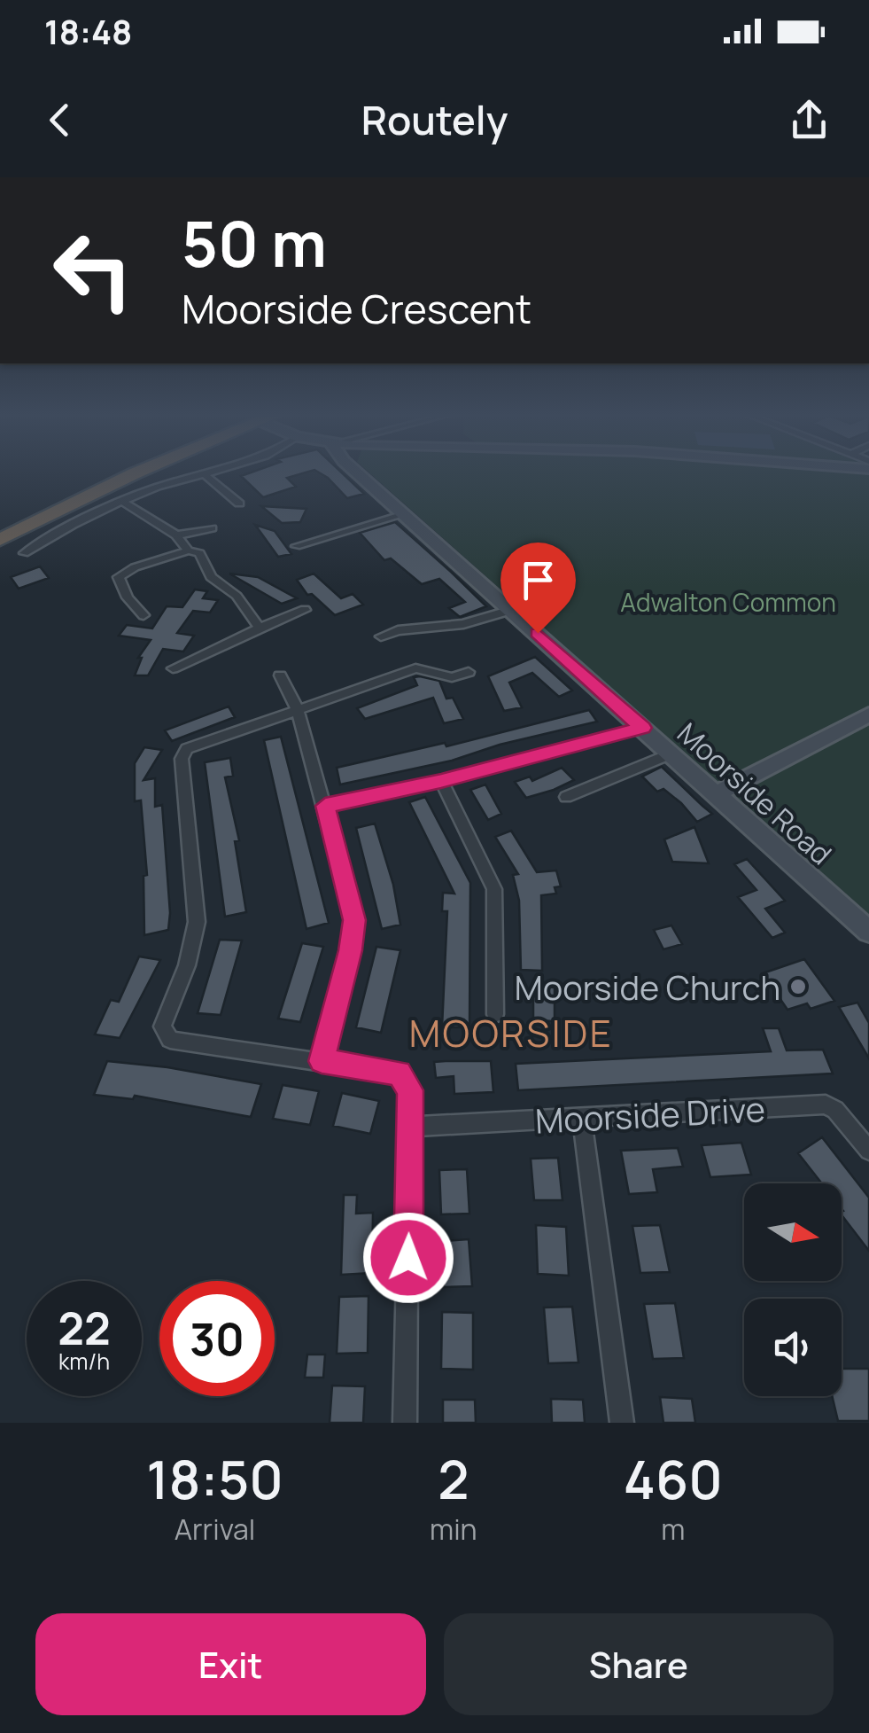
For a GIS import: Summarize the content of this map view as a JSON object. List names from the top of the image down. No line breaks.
{"streets":{"street":["Moorside Road","Moorside Drive"]},"districts":["MOORSIDE"],"parks":["Adwalton Common"],"places":["Moorside Church"],"north":"right","page":{"status":"18:48","header":"Routely","turn":["50 m","Moorside Crescent"],"speed":"22 km/h","limit":"30","eta":["18:50","Arrival","2","min","460","m"],"buttons":["Exit","Share"]}}
